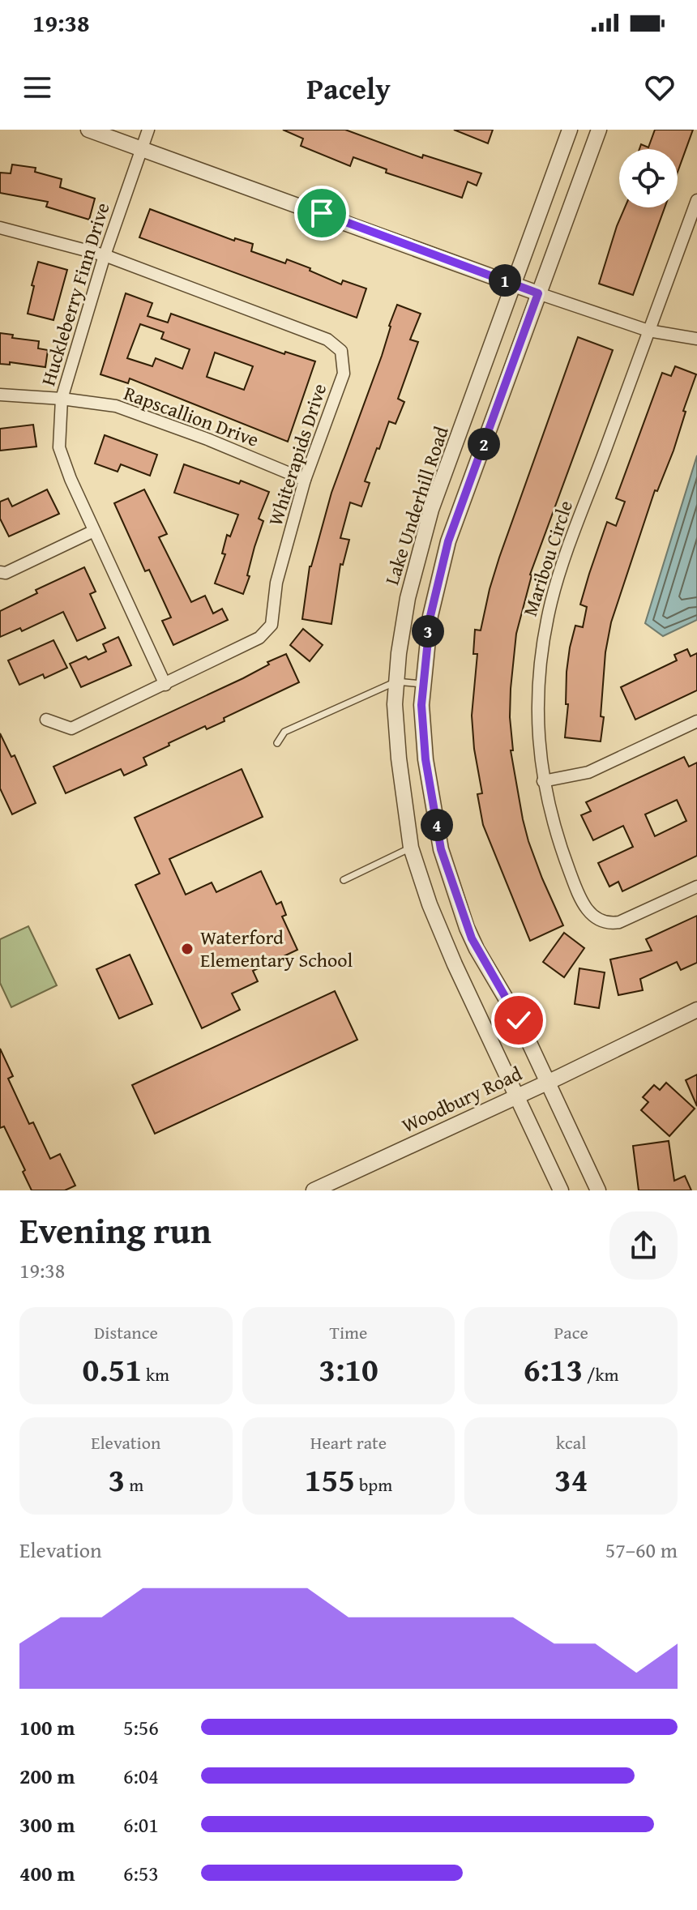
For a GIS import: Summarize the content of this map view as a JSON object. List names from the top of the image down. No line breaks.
{"streets":{"street":["Huckleberry Finn Drive","Rapscallion Drive","Whiterapids Drive","Lake Underhill Road","Maribou Circle","Woodbury Road"]},"crossings":[["Huckleberry Finn Drive","Rapscallion Drive"],["Huckleberry Finn Drive","Whiterapids Drive"],["Rapscallion Drive","Whiterapids Drive"],["Lake Underhill Road","Woodbury Road"]],"places":["Waterford Elementary School"],"page":{"status":"19:38","header":"Pacely","pins":["1","2","3","4"],"heading":["Evening run","19:38"],"stats":[["Distance","0.51 km"],["Time","3:10"],["Pace","6:13 /km"],["Elevation","3 m"],["Heart rate","155 bpm"],["kcal","34"]],"chart":["Elevation","57–60 m"],"list":[{"name":"100 m","note":"5:56"},{"name":"200 m","note":"6:04"},{"name":"300 m","note":"6:01"},{"name":"400 m","note":"6:53"}]}}
